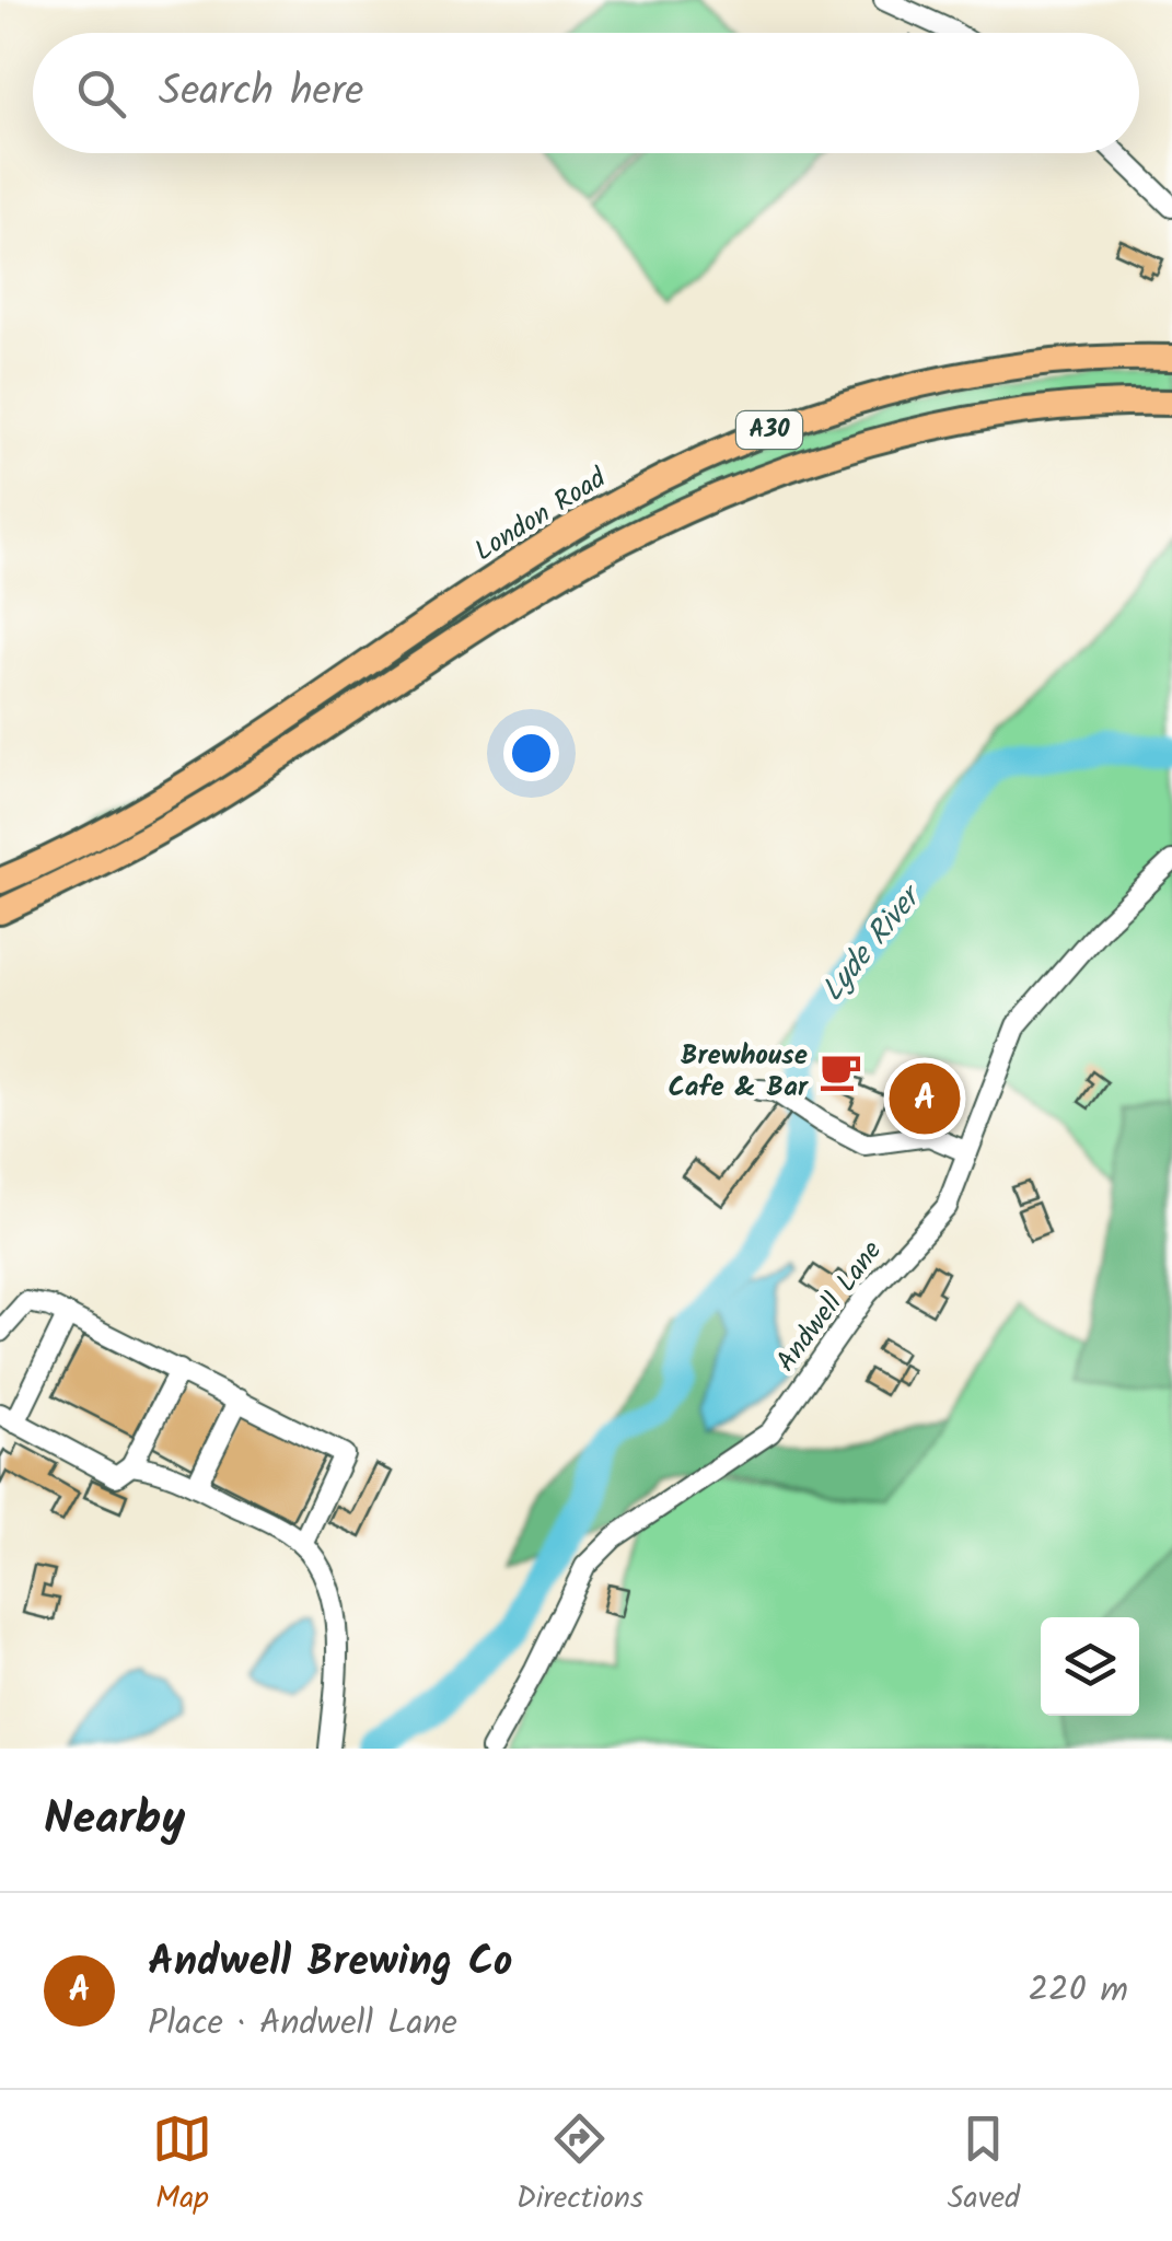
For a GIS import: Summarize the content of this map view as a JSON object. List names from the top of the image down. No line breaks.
{"streets":{"main road":["A30","London Road"],"street":["Andwell Lane"]},"water":["Lyde River"],"places":{"cafe":["Brewhouse Cafe & Bar"]},"page":{"search":"Search here","pins":"A","heading":"Nearby","list":[{"mark":"A","name":"Andwell Brewing Co","note":"Place · Andwell Lane","value":"220 m"}],"nav":["Map","Directions","Saved"]}}
